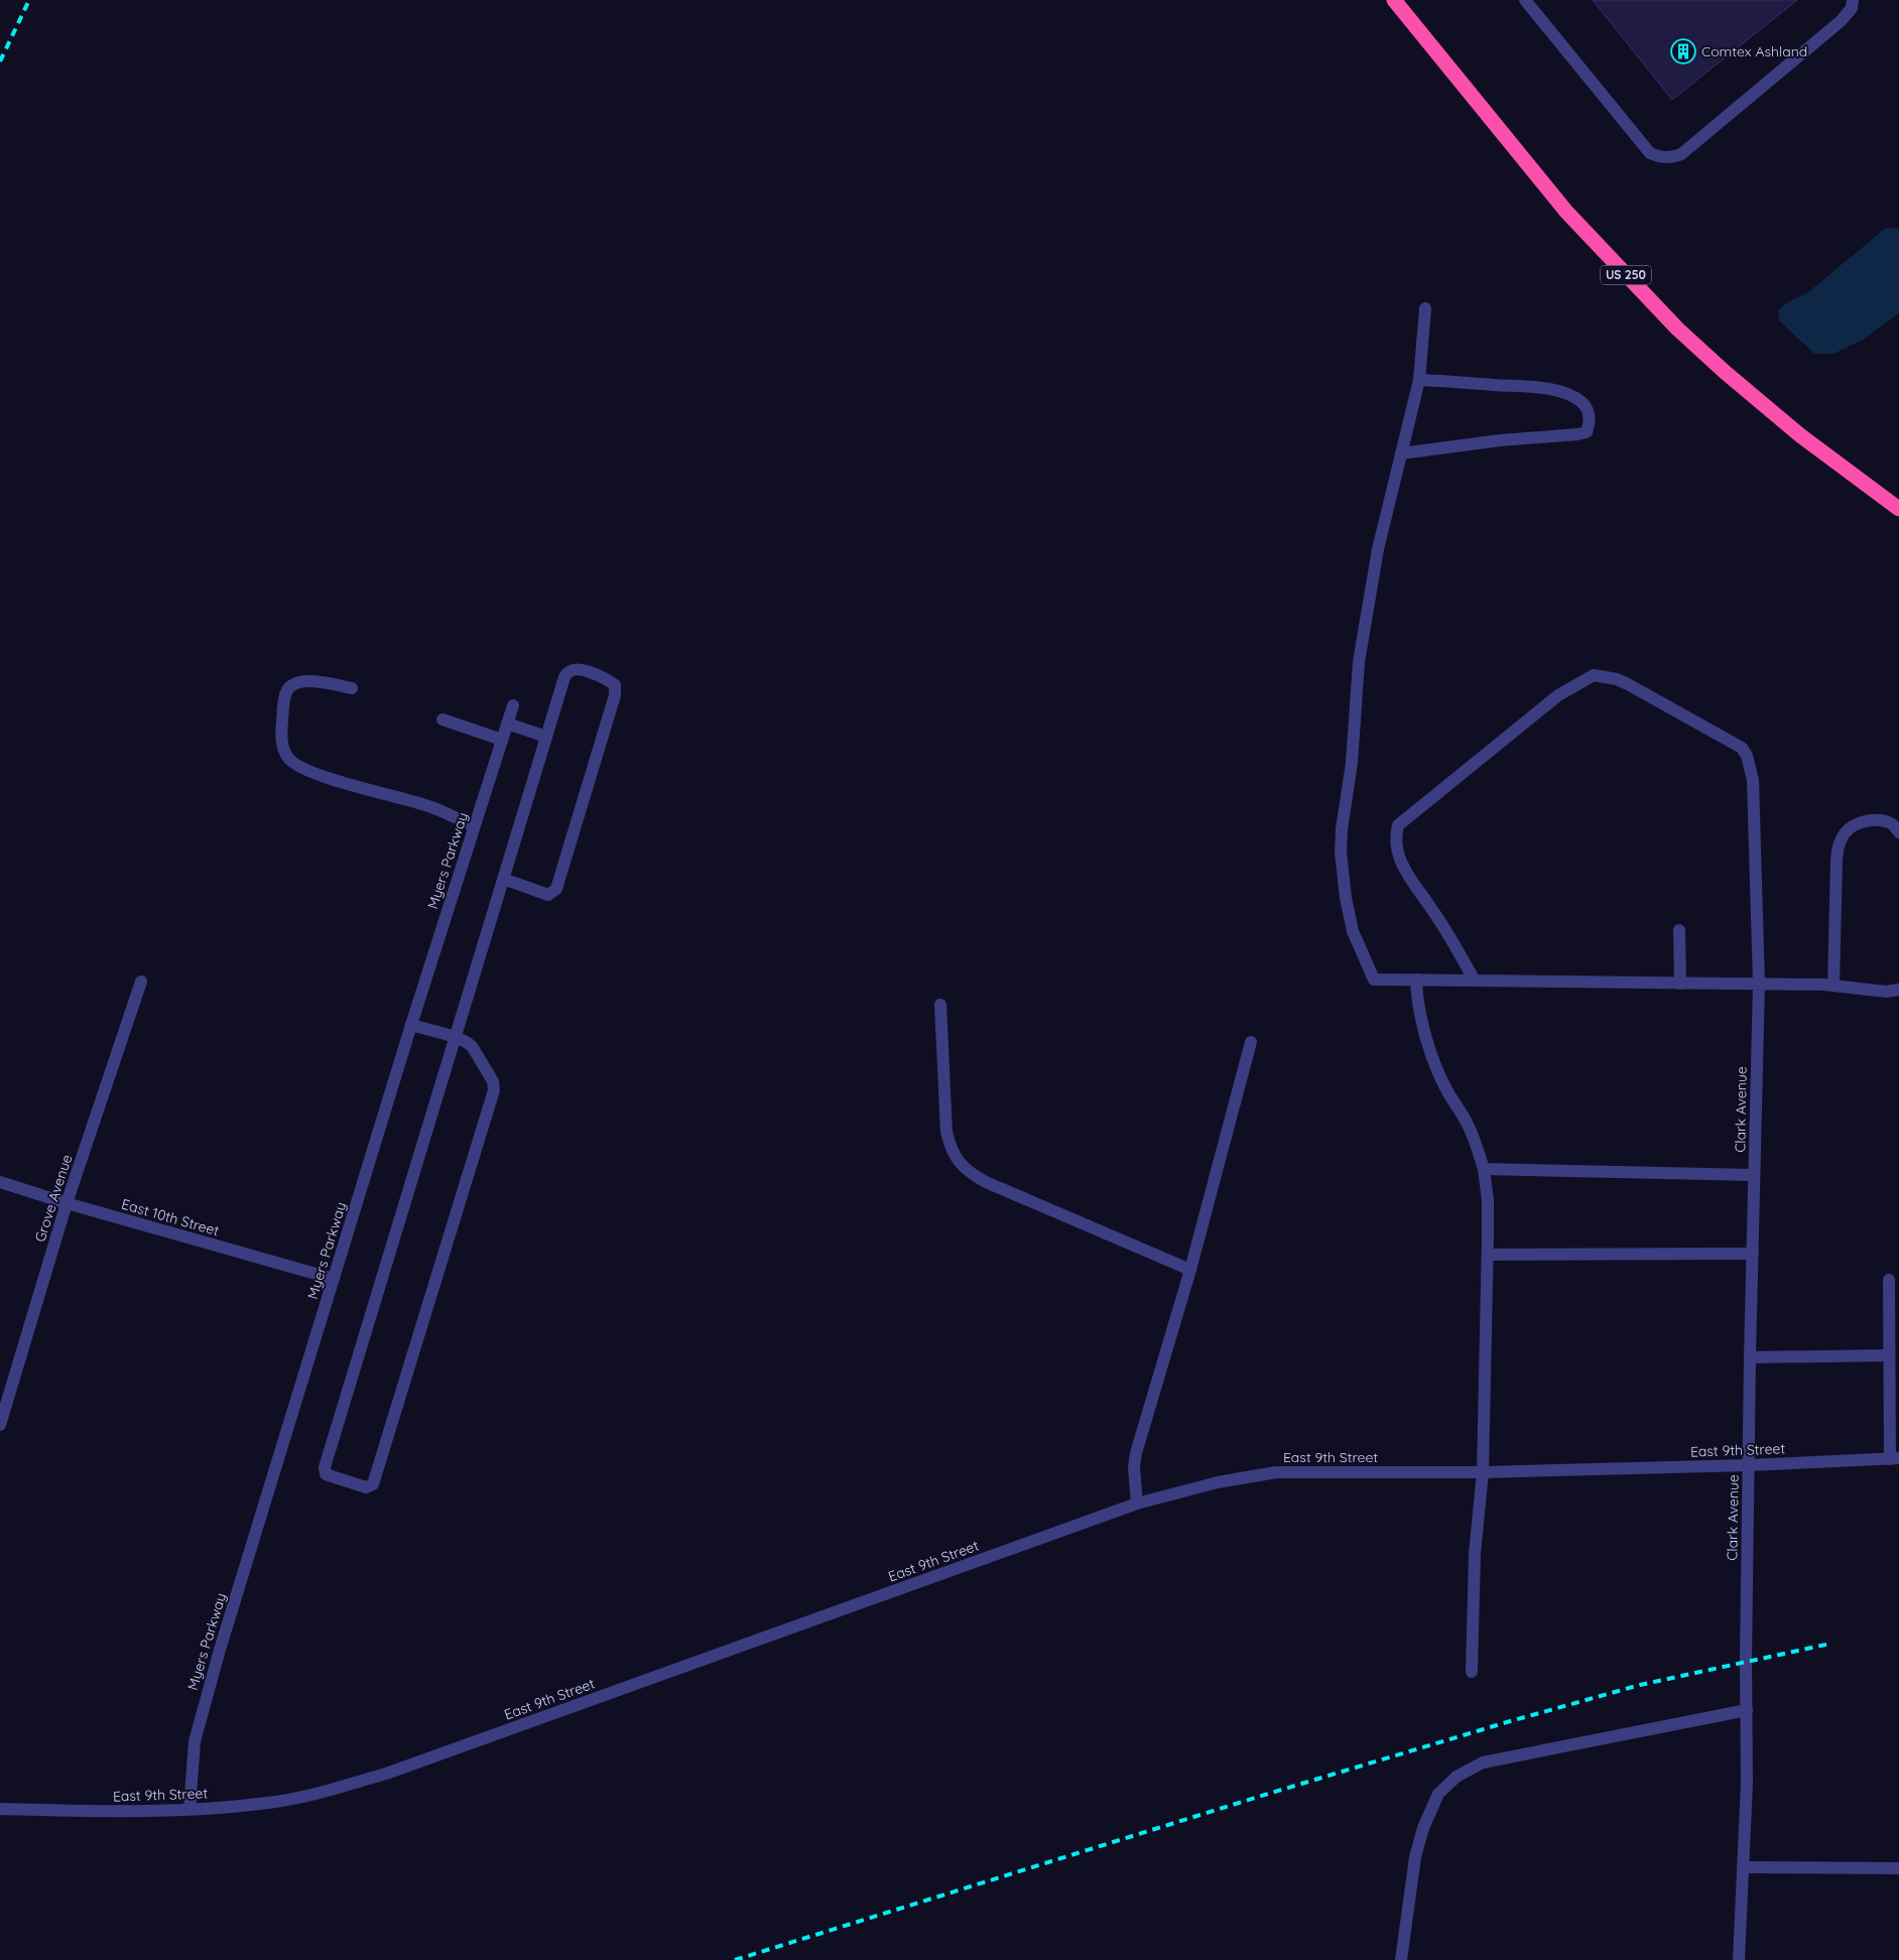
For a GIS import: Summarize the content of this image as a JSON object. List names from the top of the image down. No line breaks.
{"streets":{"highway":["US 250"],"street":["Myers Parkway","Clark Avenue","Grove Avenue","East 10th Street","East 9th Street"]},"crossings":[["Myers Parkway","East 10th Street"],["Myers Parkway","East 9th Street"],["Clark Avenue","East 9th Street"],["Grove Avenue","East 10th Street"]],"places":{"building":["Comtex Ashland"]}}
